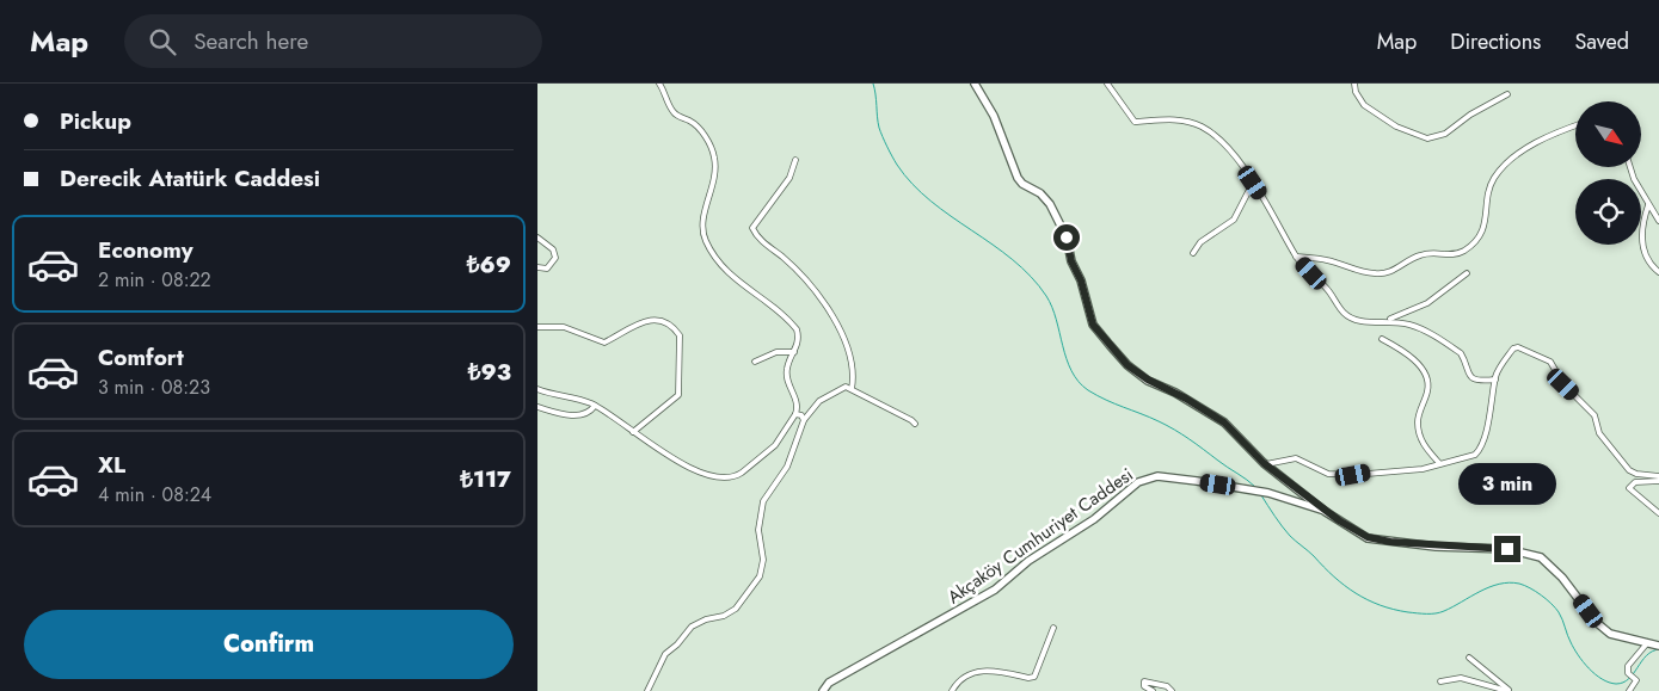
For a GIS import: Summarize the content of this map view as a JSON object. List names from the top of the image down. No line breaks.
{"streets":{"main road":["Akçaköy Cumhuriyet Caddesi"]},"north":"bottom right","page":{"header":"Map","search":"Search here","nav":["Map","Directions","Saved"],"banner":["Pickup","Derecik Atatürk Caddesi"],"list":[{"name":"Economy","note":"2 min · 08:22","value":"₺69"},{"name":"Comfort","note":"3 min · 08:23","value":"₺93"},{"name":"XL","note":"4 min · 08:24","value":"₺117"}],"bubble":"3 min","buttons":"Confirm"}}
